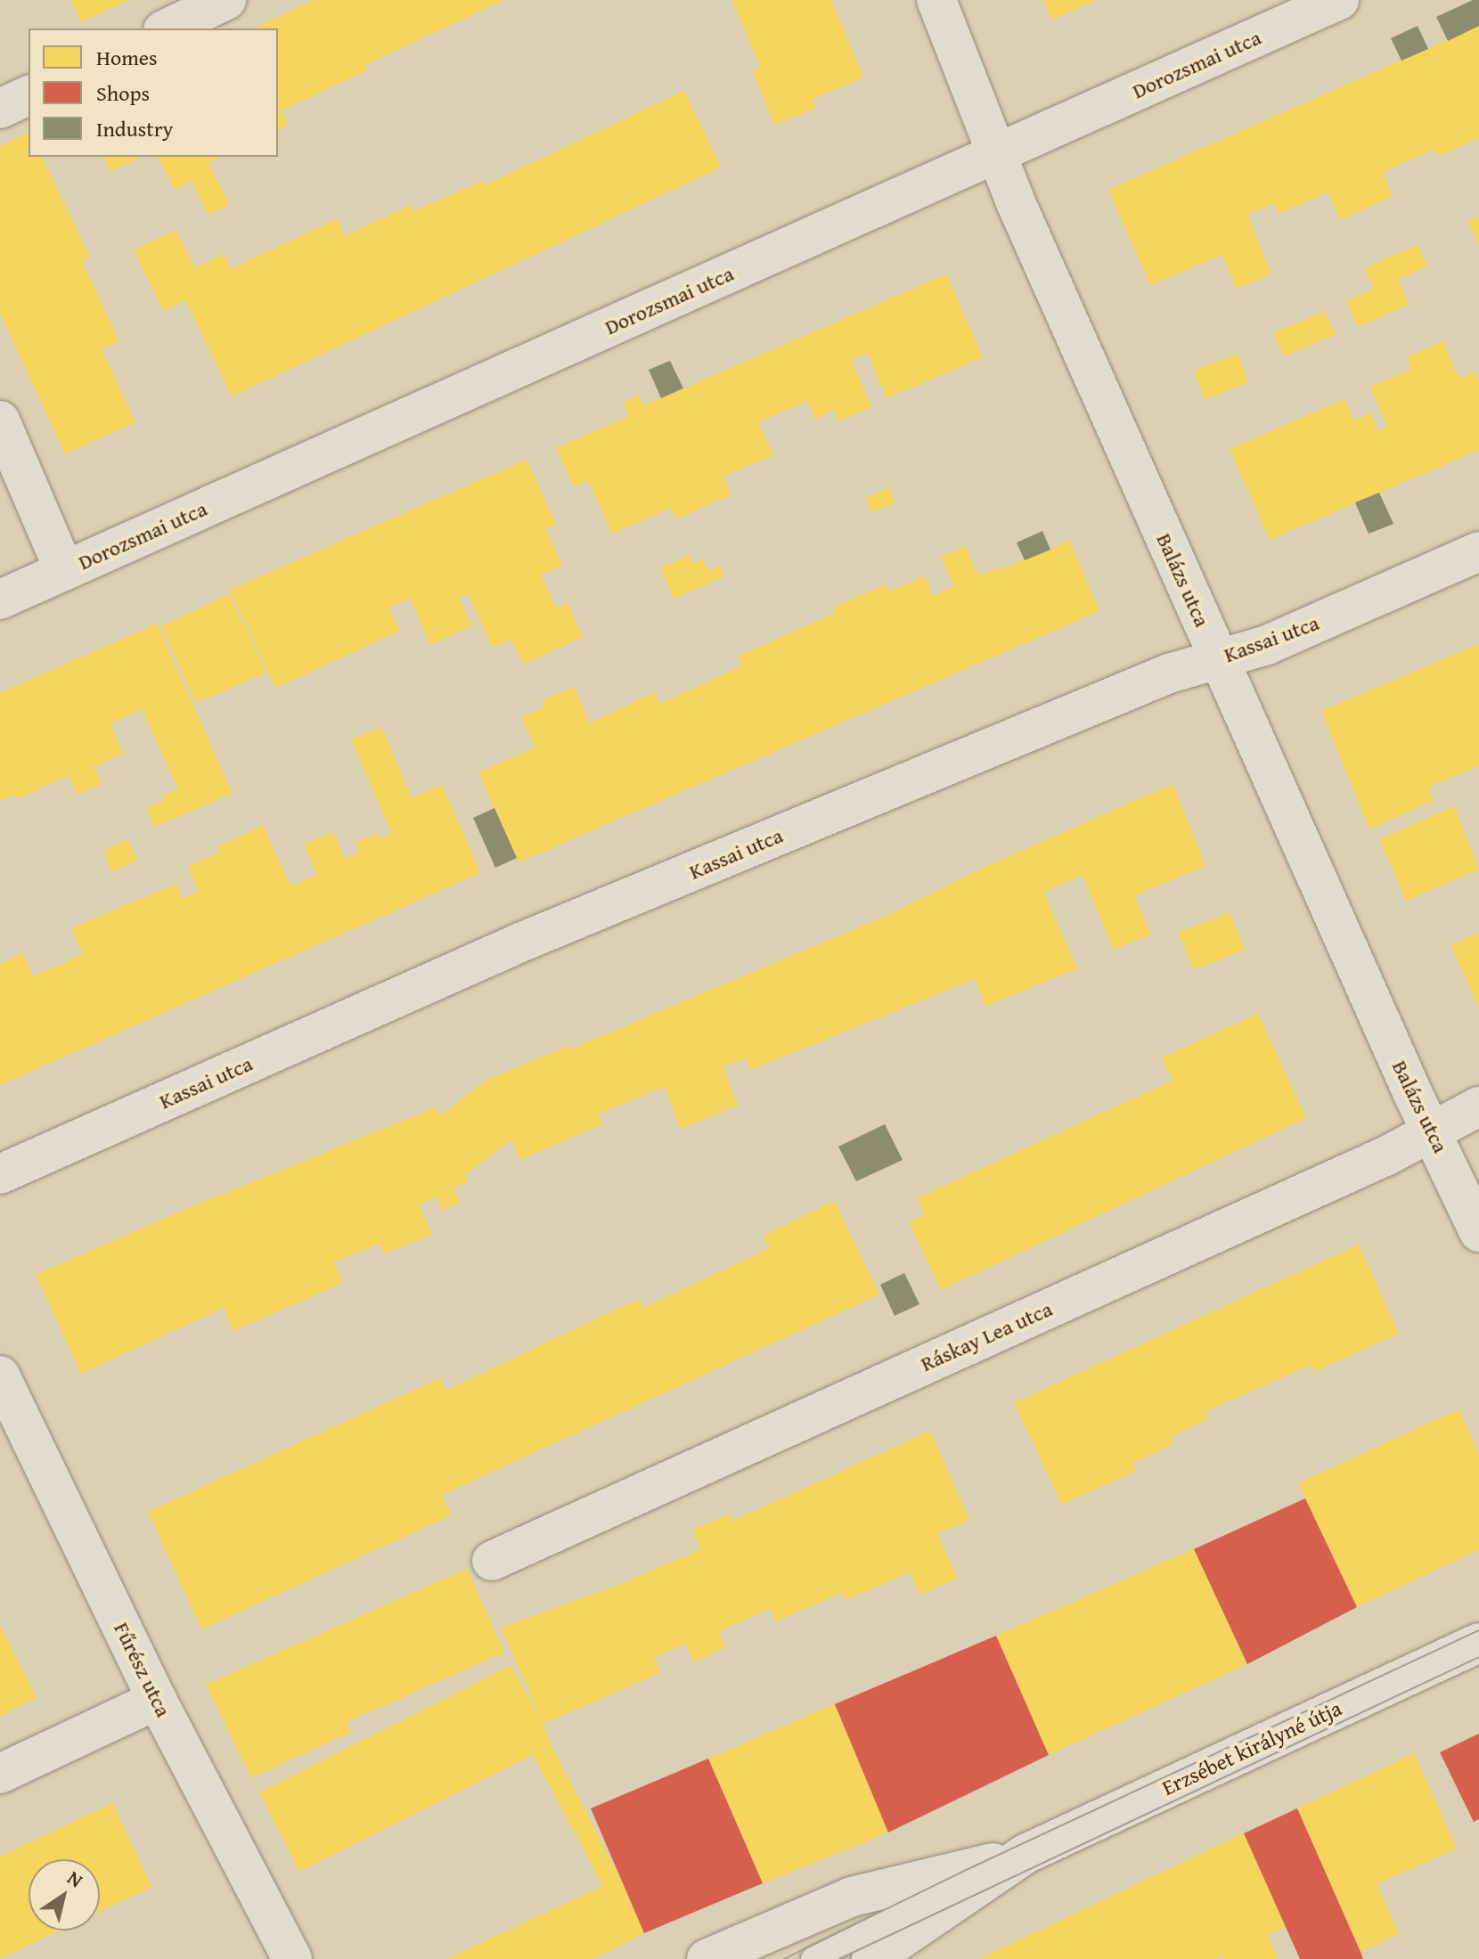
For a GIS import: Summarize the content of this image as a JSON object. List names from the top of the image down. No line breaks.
{"streets":{"street":["Dorozsmai utca","Balázs utca","Kassai utca","Ráskay Lea utca","Fűrész utca","Erzsébet királyné útja"]},"crossings":[["Dorozsmai utca","Balázs utca"],["Balázs utca","Kassai utca"],["Balázs utca","Ráskay Lea utca"]],"legend":["Homes","Shops","Industry"],"north":"top right"}
